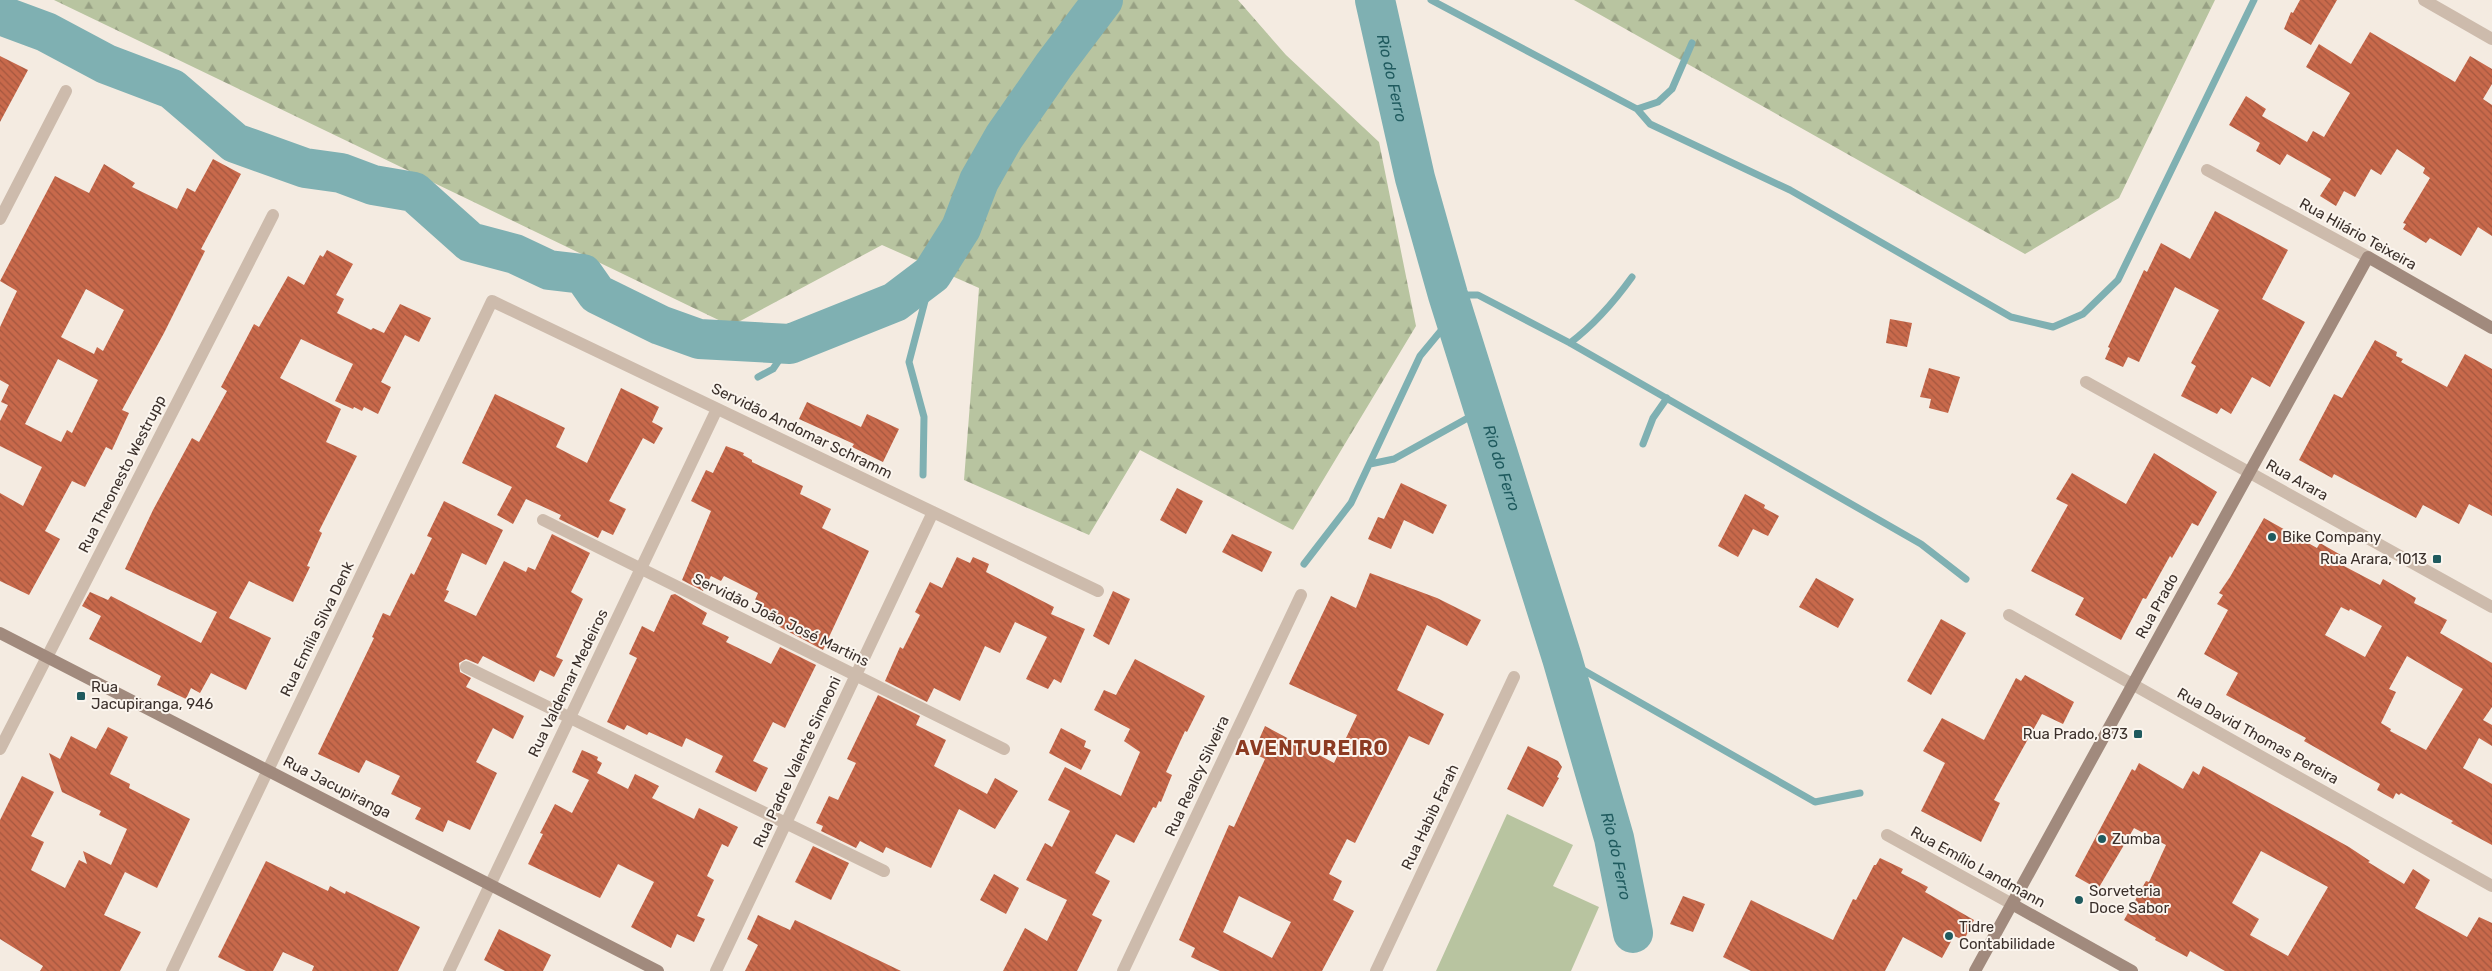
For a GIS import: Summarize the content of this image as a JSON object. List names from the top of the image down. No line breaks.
{"streets":{"street":["Rua Hilário Teixeira","Servidão Andomar Schramm","Rua Theonesto Westrupp","Rua Arara","Rua Prado","Servidão João José Martins","Rua Emília Silva Denk","Rua Valdemar Medeiros","Rua David Thomas Pereira","Rua Padre Valente Simeoni","Rua Realcy Silveira","Rua Jacupiranga","Rua Habib Farah","Rua Emílio Landmann"]},"crossings":[["Rua Hilário Teixeira","Rua Prado"],["Servidão Andomar Schramm","Rua Emília Silva Denk"],["Servidão Andomar Schramm","Rua Valdemar Medeiros"],["Servidão Andomar Schramm","Rua Padre Valente Simeoni"],["Rua Theonesto Westrupp","Rua Jacupiranga"],["Rua Arara","Rua Prado"],["Rua Prado","Rua David Thomas Pereira"],["Rua Prado","Rua Emílio Landmann"],["Servidão João José Martins","Rua Valdemar Medeiros"],["Servidão João José Martins","Rua Padre Valente Simeoni"],["Rua Emília Silva Denk","Rua Jacupiranga"],["Rua Valdemar Medeiros","Rua Jacupiranga"]],"districts":["AVENTUREIRO"],"water":["Rio do Ferro"],"places":{"other":["Bike Company","Zumba","Sorveteria Doce Sabor","Tidre Contabilidade"],"transit":["Rua Arara, 1013","Rua Jacupiranga, 946","Rua Prado, 873"]}}
